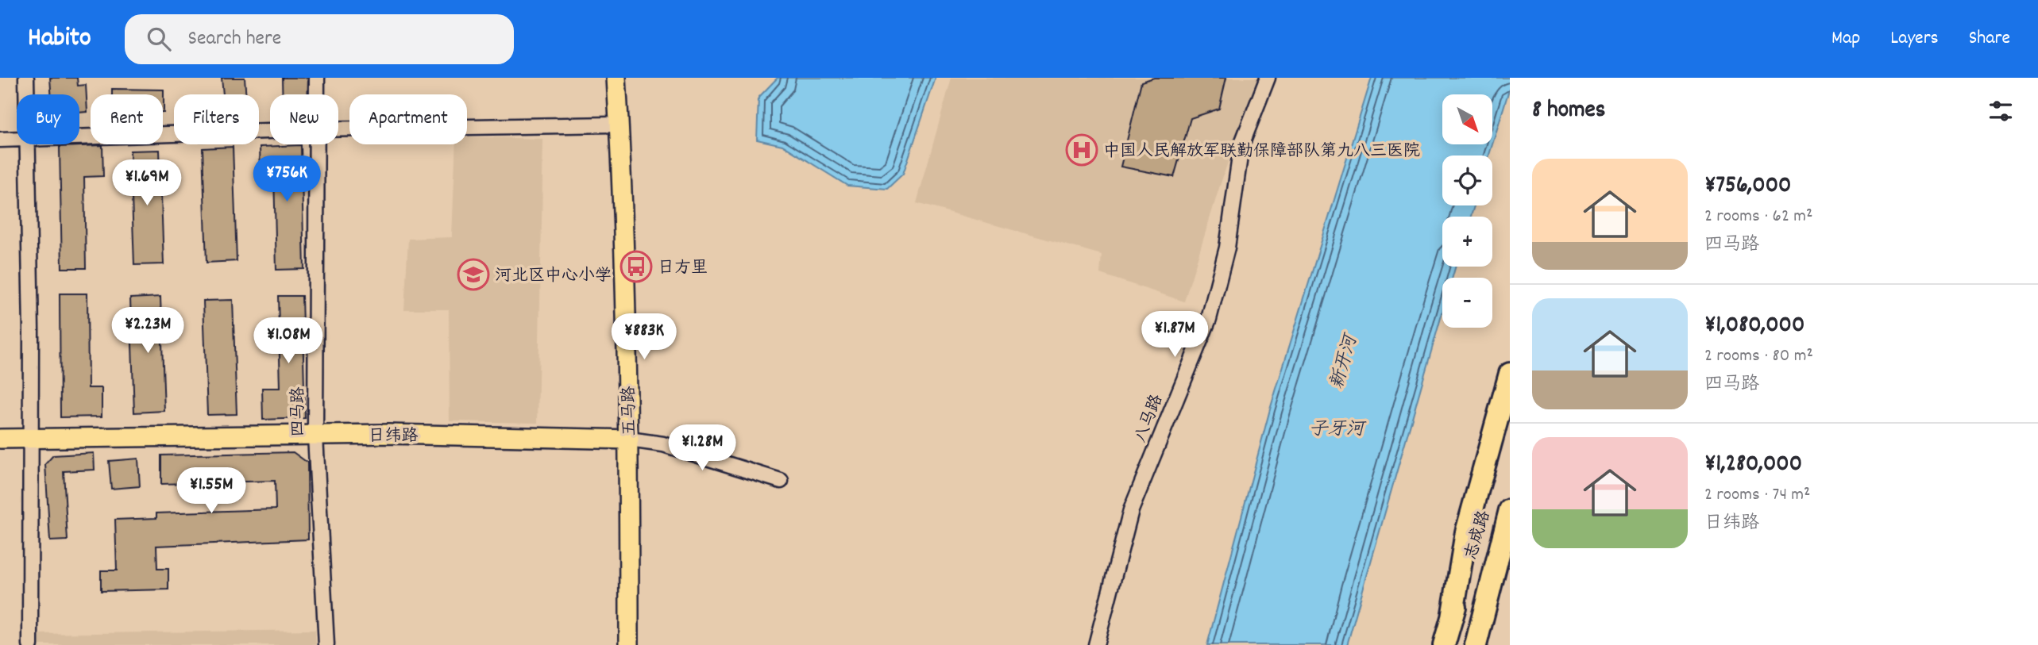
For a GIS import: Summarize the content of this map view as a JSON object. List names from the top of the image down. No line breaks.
{"streets":{"highway":["志成路"],"main road":["五马路","日纬路"],"street":["四马路","八马路"]},"crossings":[["五马路","日纬路"],["四马路","日纬路"]],"water":["新开河","子牙河"],"places":{"hospital":["中国人民解放军联勤保障部队第九八三医院"],"bus stop":["日方里"],"school or university":["河北区中心小学"]},"north":"bottom right","page":{"header":"Habito","search":"Search here","nav":["Map","Layers","Share"],"heading":"8 homes","map_buttons":["+","−"],"chip":["Buy","Rent","Filters","New","Apartment"],"list":[{"name":"¥756,000","note":"2 rooms · 62 m² · 四马路"},{"name":"¥1,080,000","note":"2 rooms · 80 m² · 四马路"},{"name":"¥1,280,000","note":"2 rooms · 74 m² · 日纬路"}],"price":["¥756K","¥1.69M","¥2.23M","¥1.87M","¥883K","¥1.08M","¥1.28M","¥1.55M"]}}
